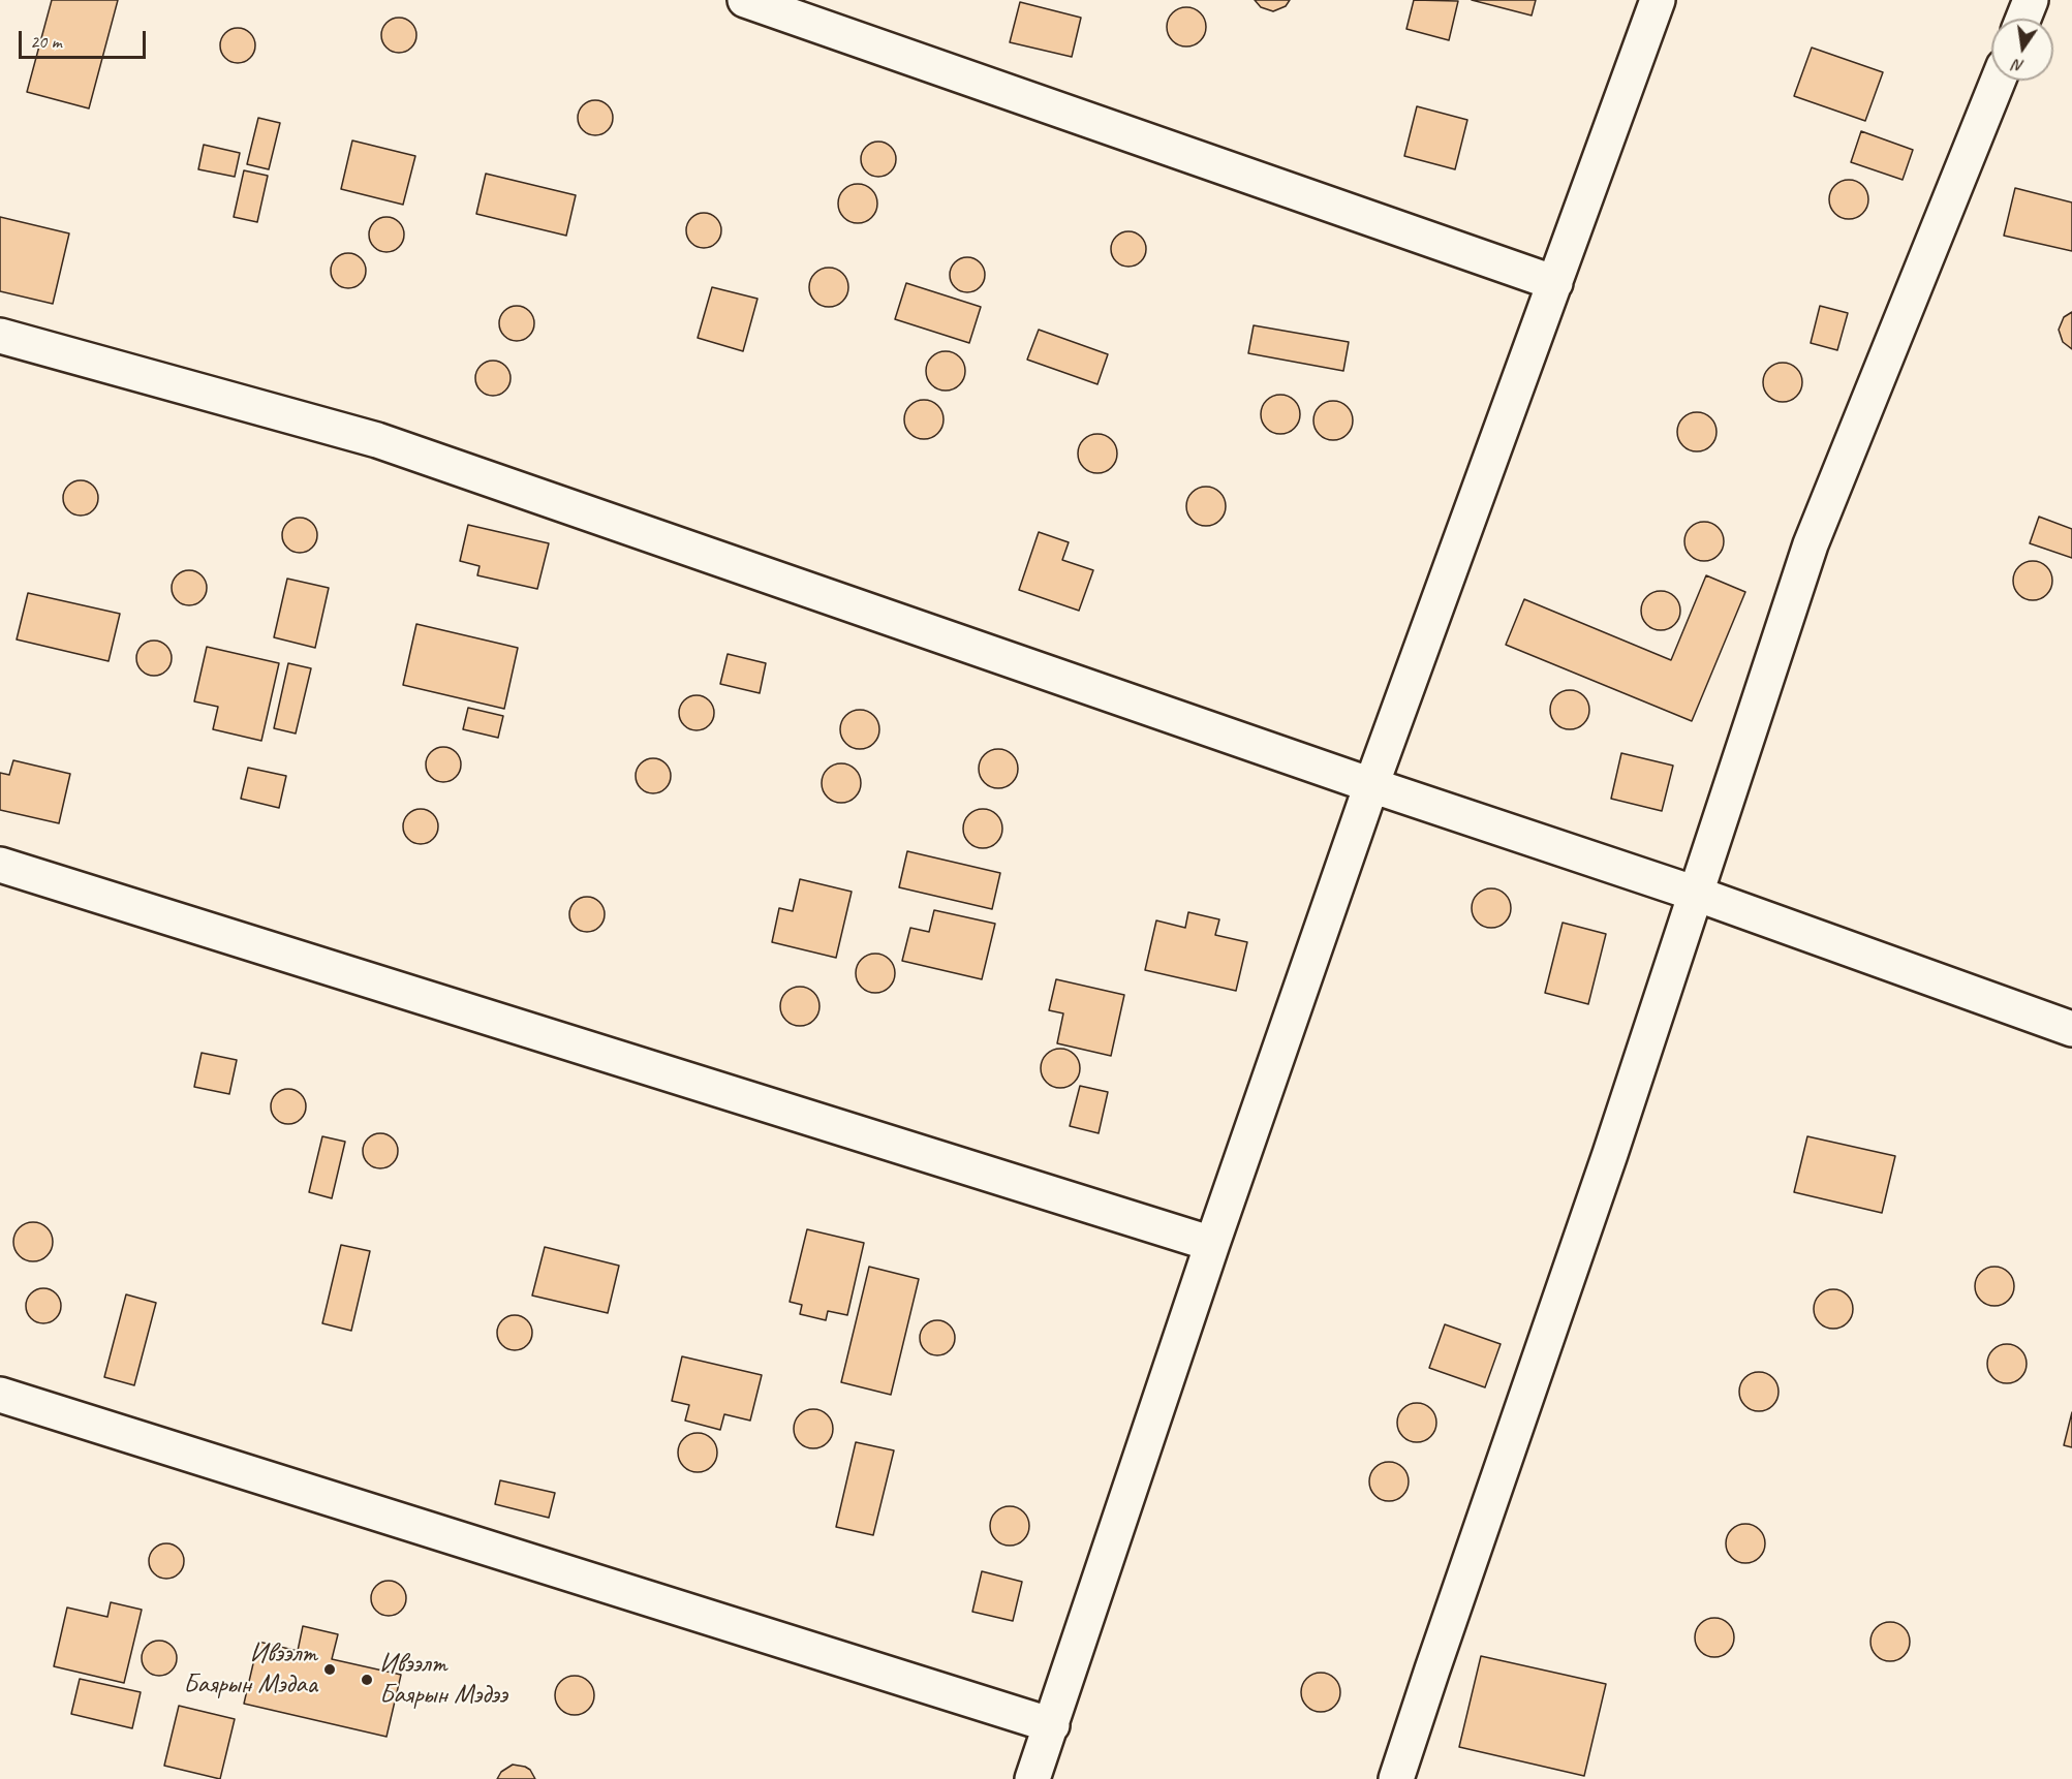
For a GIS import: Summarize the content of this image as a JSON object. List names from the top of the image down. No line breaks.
{"places":["Ивээлт Баярын Мэдаа","Ивээлт Баярын Мэдээ"],"scale_bar":"20 m","north":"bottom"}
